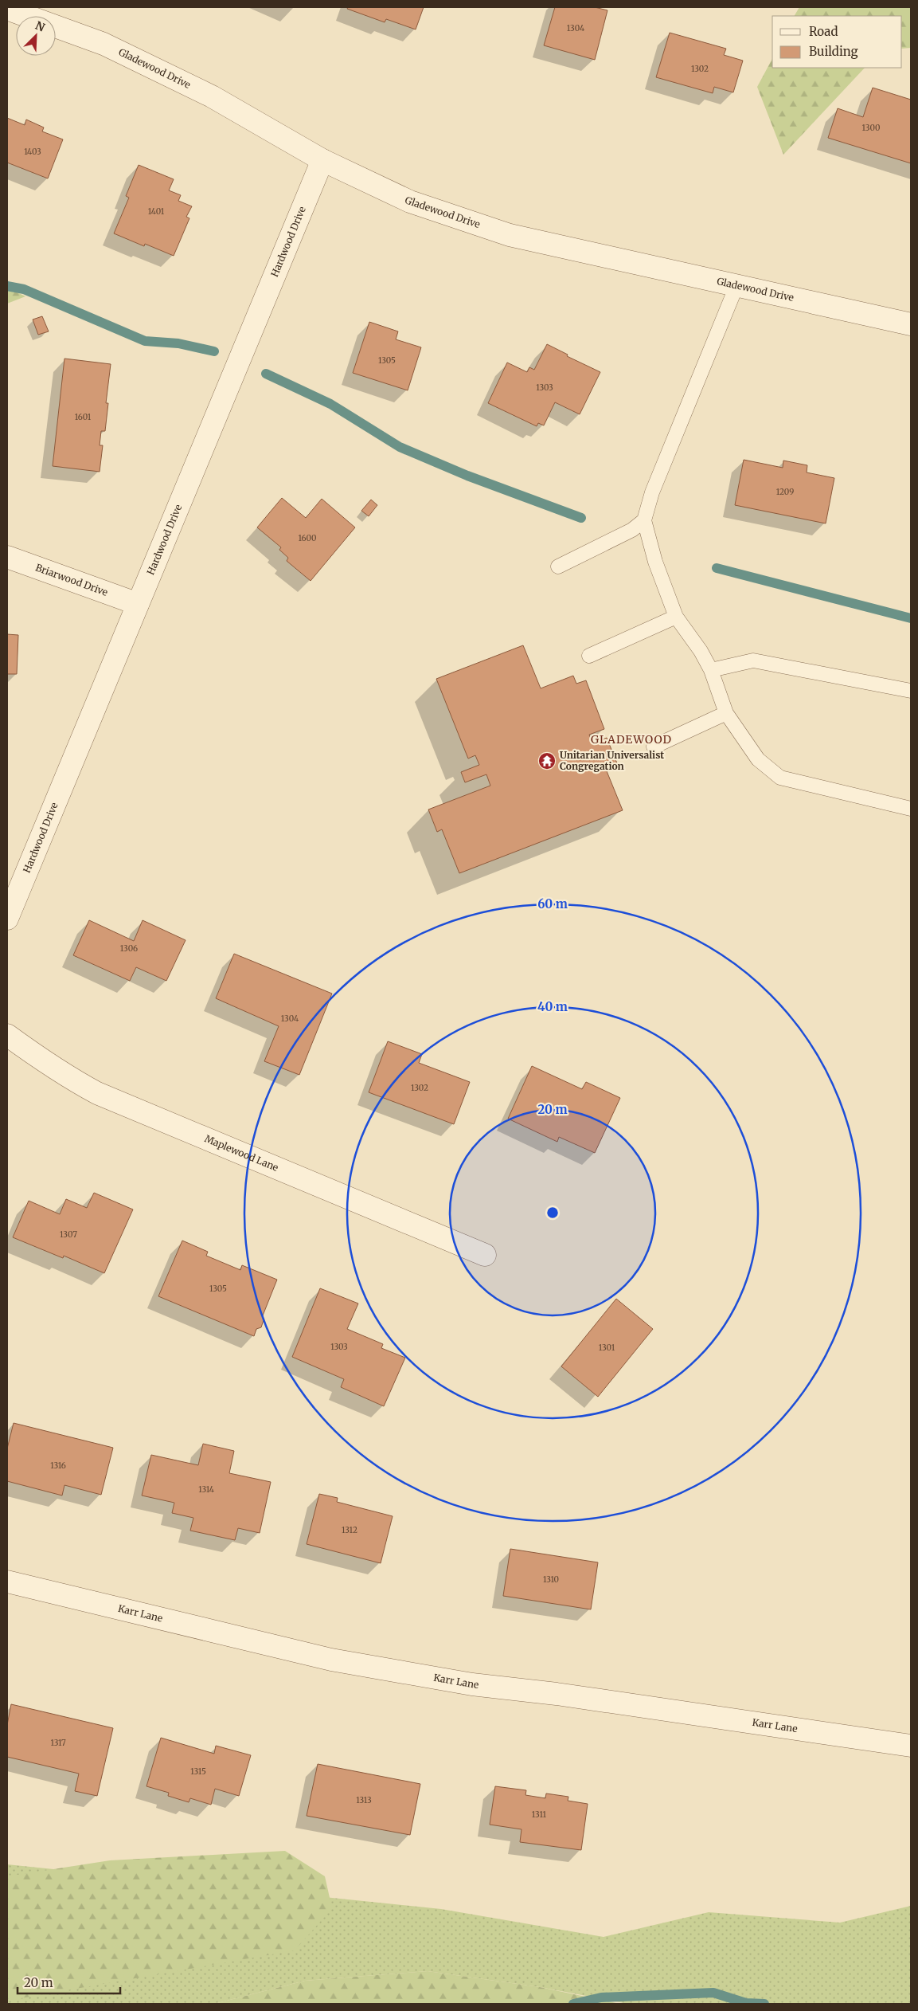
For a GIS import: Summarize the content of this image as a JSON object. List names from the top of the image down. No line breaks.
{"streets":{"street":["Gladewood Drive","Hardwood Drive","Briarwood Drive","Maplewood Lane","Karr Lane"]},"crossings":[["Gladewood Drive","Hardwood Drive"],["Hardwood Drive","Briarwood Drive"]],"districts":["GLADEWOOD"],"places":{"temple":["Unitarian Universalist Congregation"]},"house_numbers":["1304","1302","1300","1403","1401","1305","1303","1601","1209","1600","1306","1304","1302","1307","1305","1303","1301","1316","1314","1312","1310","1317","1315","1313","1311"],"legend":["Road","Building"],"scale_bar":"20 m","north":"top right","rings":["60 m","40 m","20 m"]}
